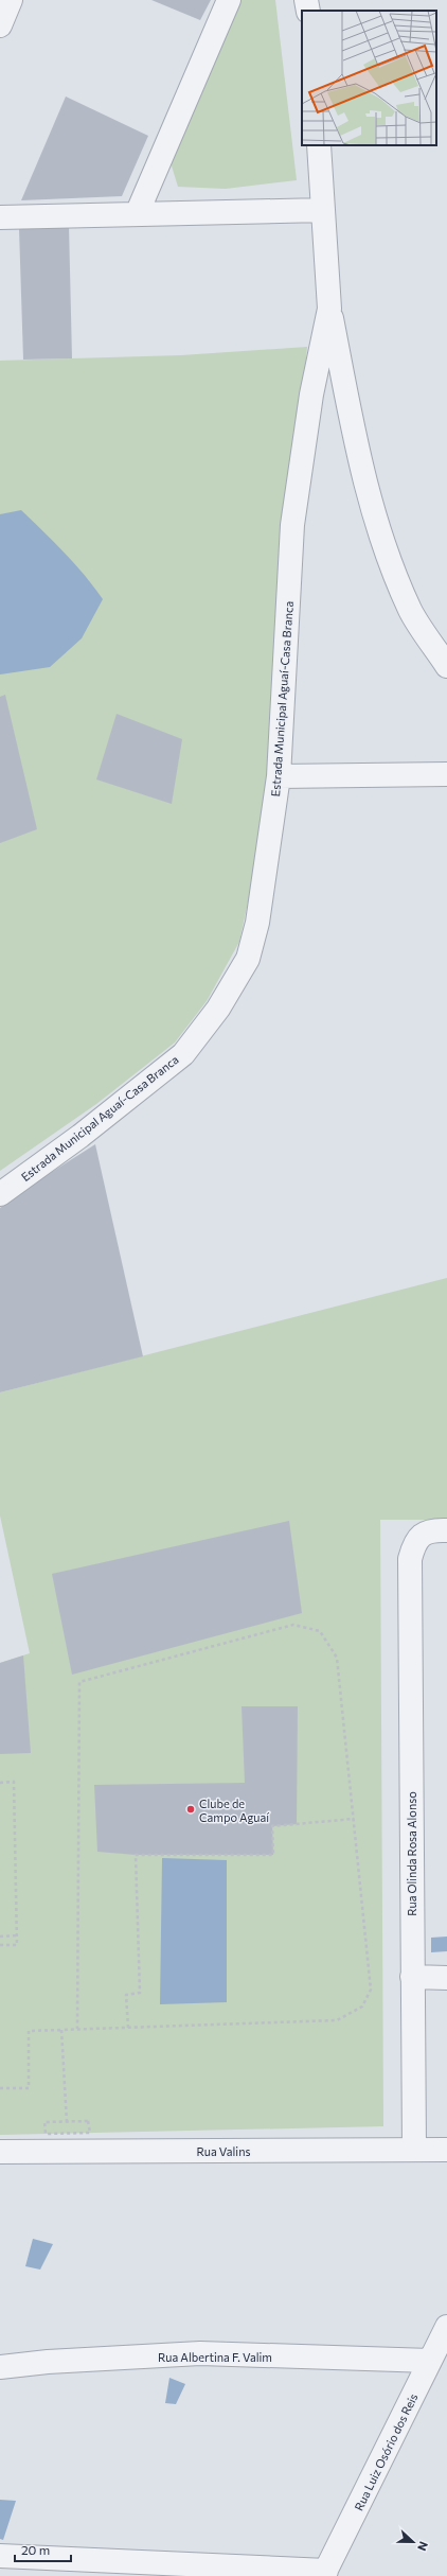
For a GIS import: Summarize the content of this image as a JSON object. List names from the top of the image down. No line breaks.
{"streets":{"street":["Estrada Municipal Aguaí-Casa Branca","Rua Olinda Rosa Alonso","Rua Valins","Rua Albertina F. Valim","Rua Luiz Osório dos Reis"]},"crossings":[["Rua Olinda Rosa Alonso","Rua Valins"],["Rua Albertina F. Valim","Rua Luiz Osório dos Reis"]],"places":["Clube de Campo Aguaí"],"scale_bar":"20 m","north":"right"}
